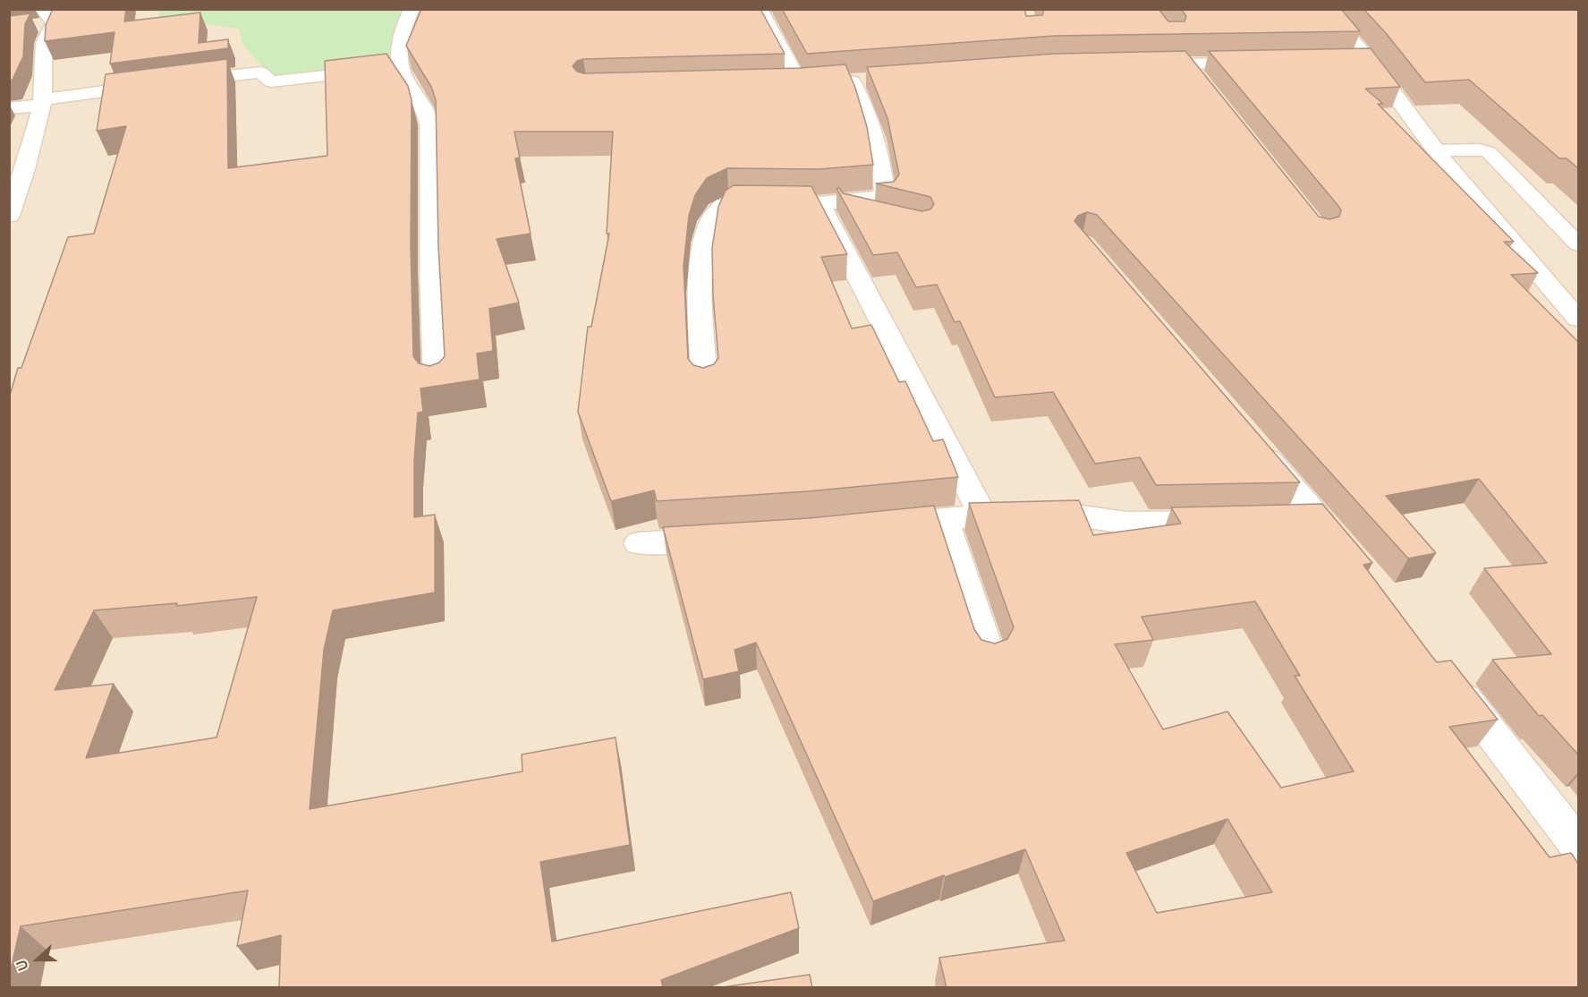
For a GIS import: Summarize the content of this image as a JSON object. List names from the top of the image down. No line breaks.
{"north":"left"}
